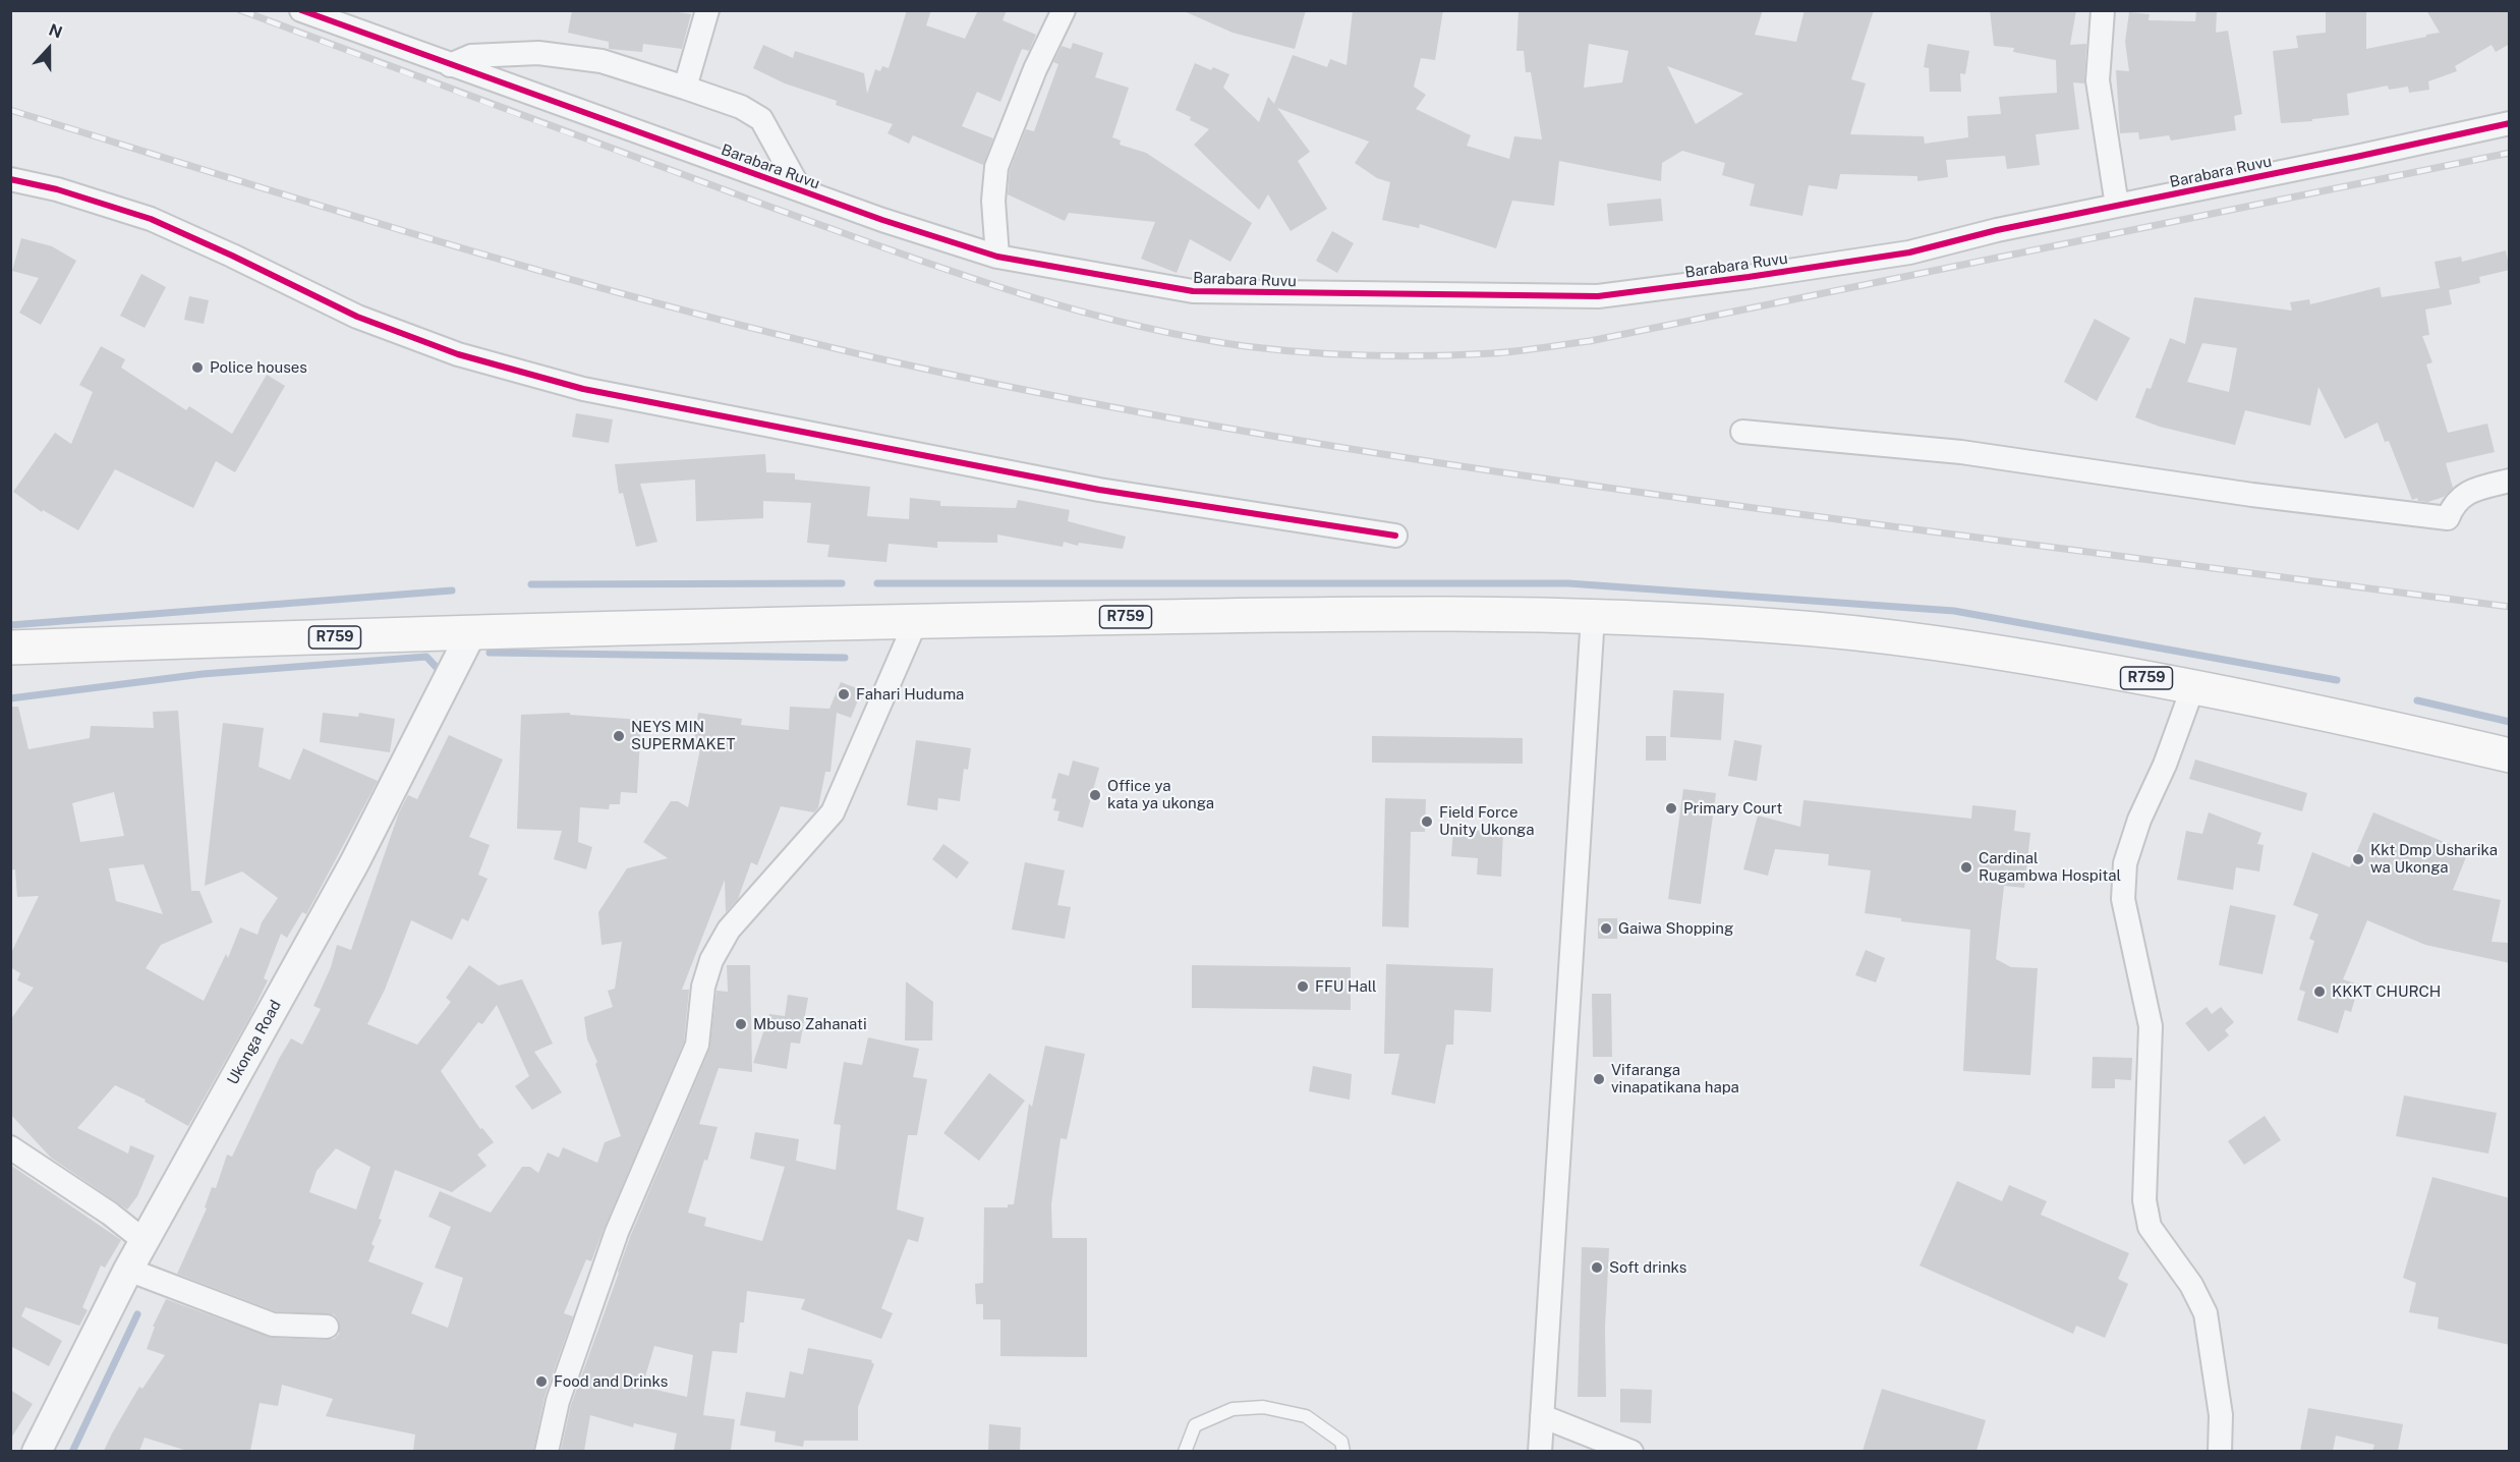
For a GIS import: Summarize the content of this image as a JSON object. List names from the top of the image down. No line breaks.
{"streets":{"main road":["R759"],"street":["Barabara Ruvu","Ukonga Road"]},"crossings":[["R759","Ukonga Road"]],"places":["Police houses","Fahari Huduma","NEYS MIN SUPERMAKET","Office ya kata ya ukonga","Primary Court","Field Force Unity Ukonga","Kkt Dmp Usharika wa Ukonga","Cardinal Rugambwa Hospital","Gaiwa Shopping","FFU Hall","KKKT CHURCH","Mbuso Zahanati","Vifaranga vinapatikana hapa","Soft drinks","Food and Drinks"],"north":"top"}
